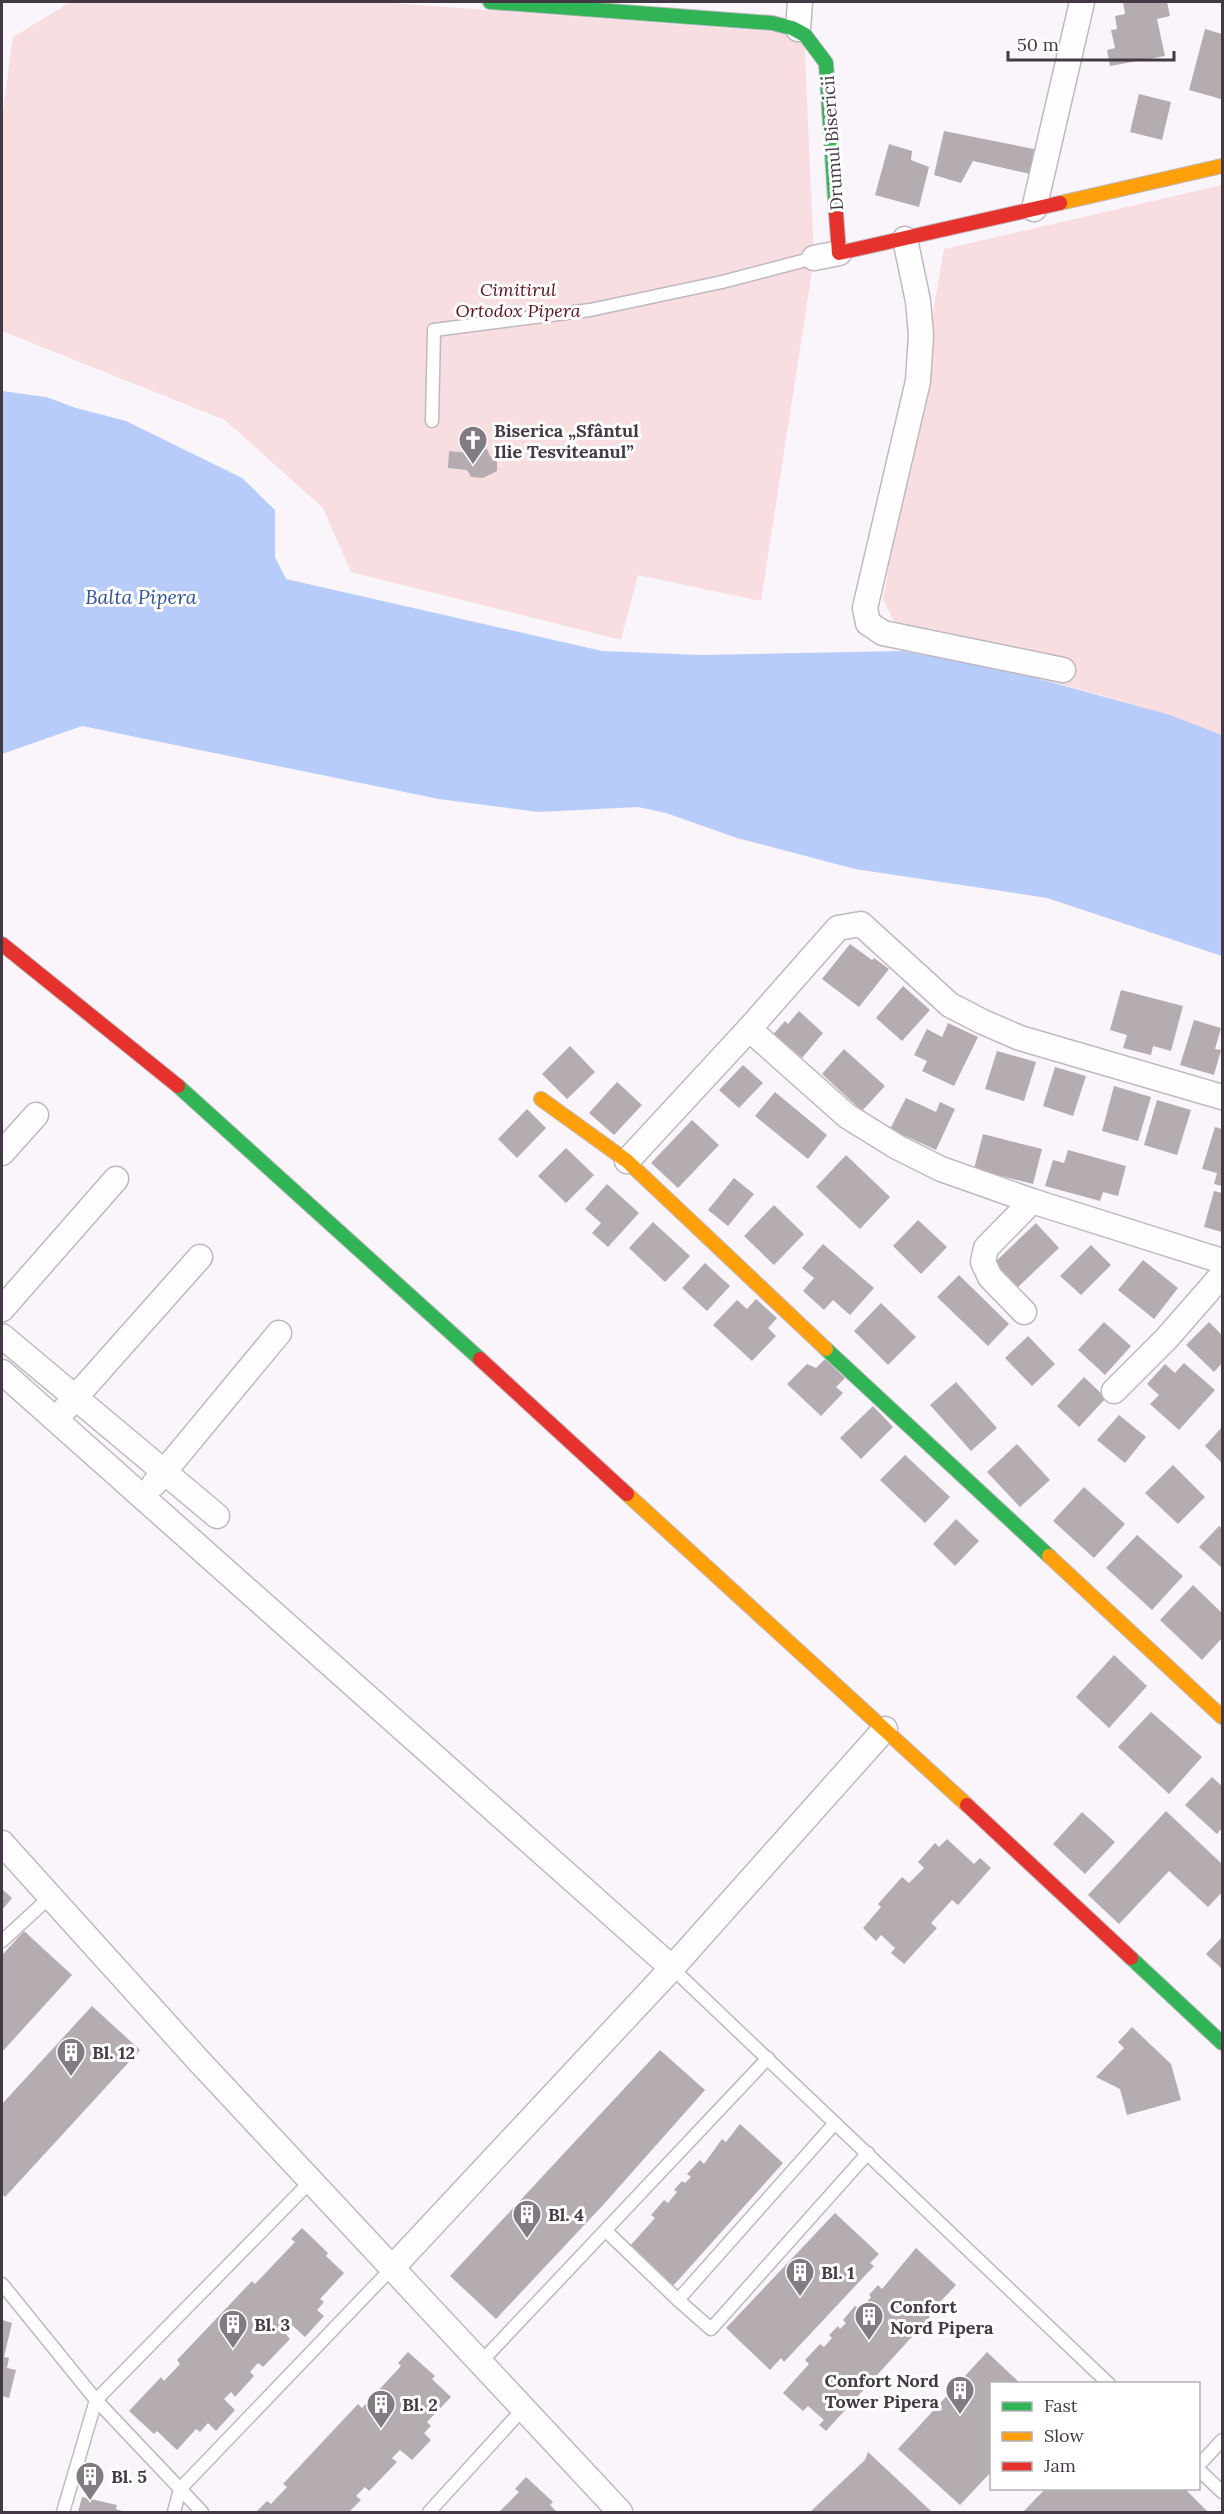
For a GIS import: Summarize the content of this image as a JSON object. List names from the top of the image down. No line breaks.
{"streets":{"street":["Drumul Bisericii"]},"water":["Balta Pipera"],"parks":["Cimitirul Ortodox Pipera"],"places":{"church":["Biserica „Sfântul Ilie Tesviteanul”"],"building":["Bl. 12","Bl. 4","Bl. 1","Confort Nord Pipera","Bl. 3","Confort Nord Tower Pipera","Bl. 2","Bl. 5"]},"legend":["Fast","Slow","Jam"],"scale_bar":"50 m"}
